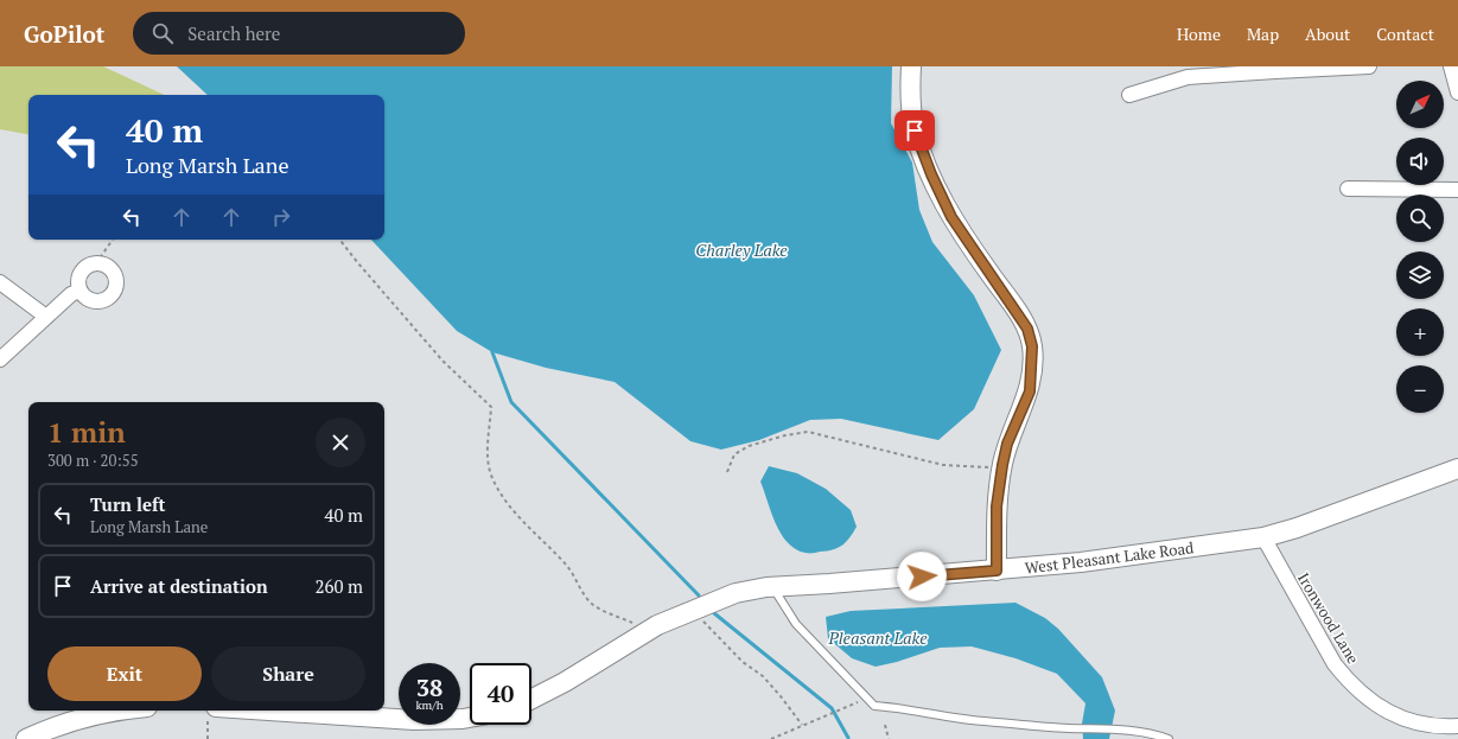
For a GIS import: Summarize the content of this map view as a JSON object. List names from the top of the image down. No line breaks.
{"streets":{"street":["West Pleasant Lake Road","Ironwood Lane"]},"crossings":[["West Pleasant Lake Road","Ironwood Lane"]],"water":["Charley Lake","Pleasant Lake"],"north":"top right","page":{"header":"GoPilot","search":"Search here","nav":["Home","Map","About","Contact"],"map_buttons":["+","−"],"turn":["40 m","Long Marsh Lane"],"heading":["1 min","300 m · 20:55"],"list":[{"name":"Turn left","note":"Long Marsh Lane","value":"40 m"},{"name":"Arrive at destination","value":"260 m"}],"buttons":["Exit","Share"],"speed":"38 km/h","limit":"40"}}
